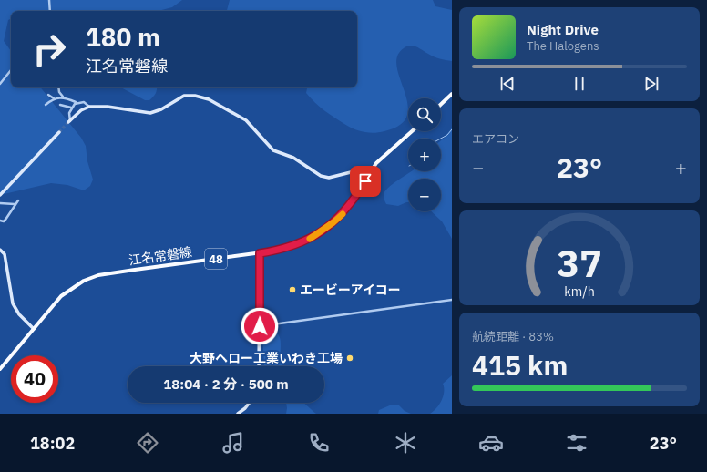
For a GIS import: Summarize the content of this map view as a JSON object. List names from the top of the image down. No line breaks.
{"streets":{"main road":["江名常磐線","48"]},"places":["エービーアイコー","大野ヘロー工業いわき工場"],"page":{"turn":["180 m","江名常磐線"],"song":["Night Drive","The Halogens"],"map_buttons":["+","−"],"tile":["エアコン",["航続距離 · 83%","415 km"]],"heat":["−","23°","+"],"limit":"40","trip":"18:04 · 2 分 · 500 m","tabs":["18:02","23°"],"gauge":["37","km/h"]}}
